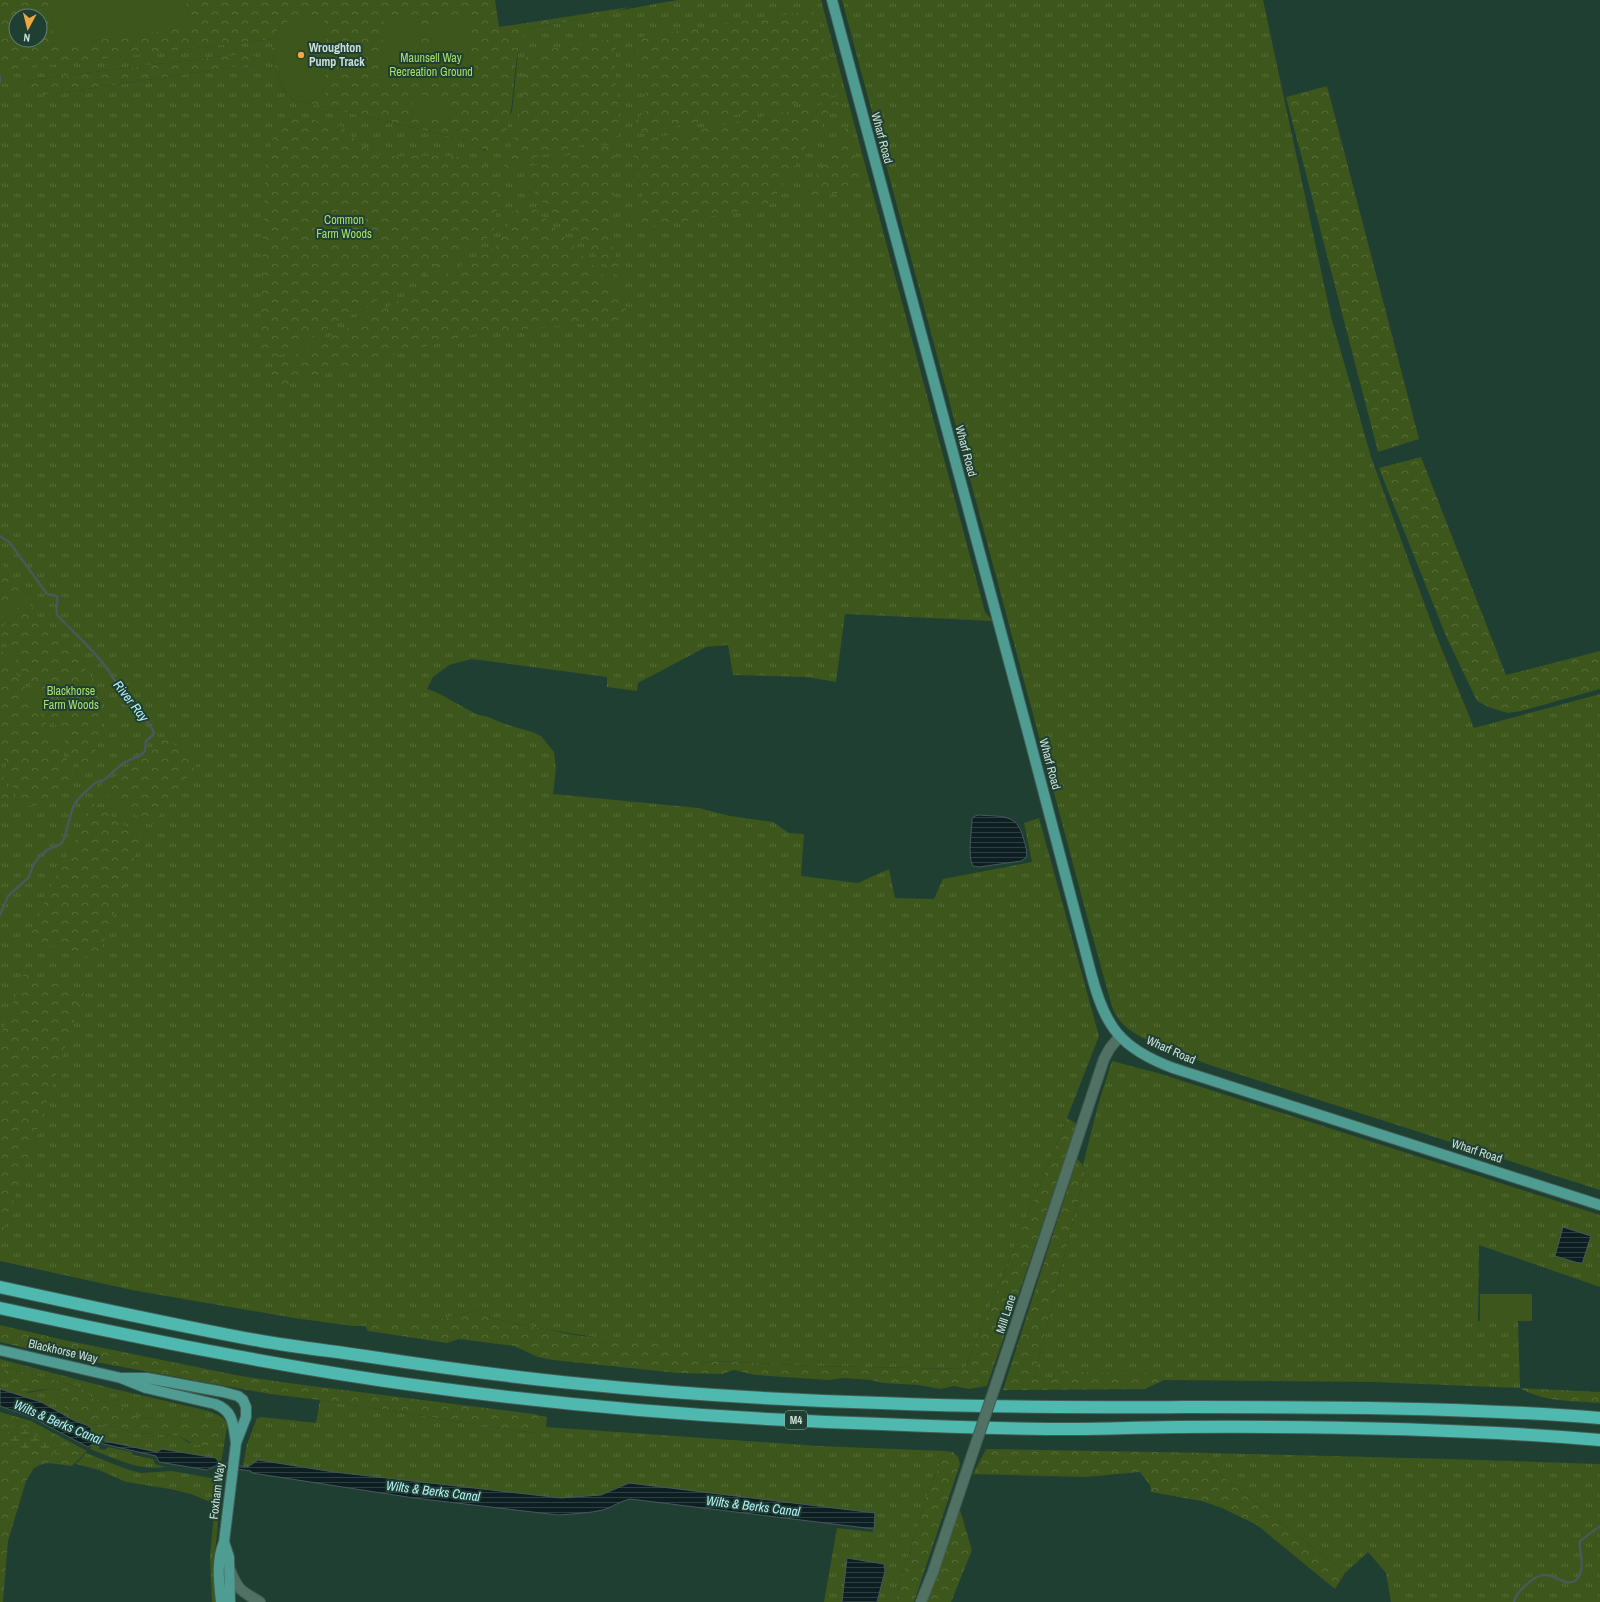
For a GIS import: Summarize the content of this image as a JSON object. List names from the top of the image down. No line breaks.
{"streets":{"highway":["M4"],"main road":["Wharf Road","Blackhorse Way","Foxham Way"],"street":["Mill Lane"]},"crossings":[["Wharf Road","Mill Lane"],["Blackhorse Way","Foxham Way"]],"water":["River Ray","Wilts & Berks Canal"],"parks":["Maunsell Way Recreation Ground","Common Farm Woods","Blackhorse Farm Woods"],"places":["Wroughton Pump Track"],"north":"bottom"}
